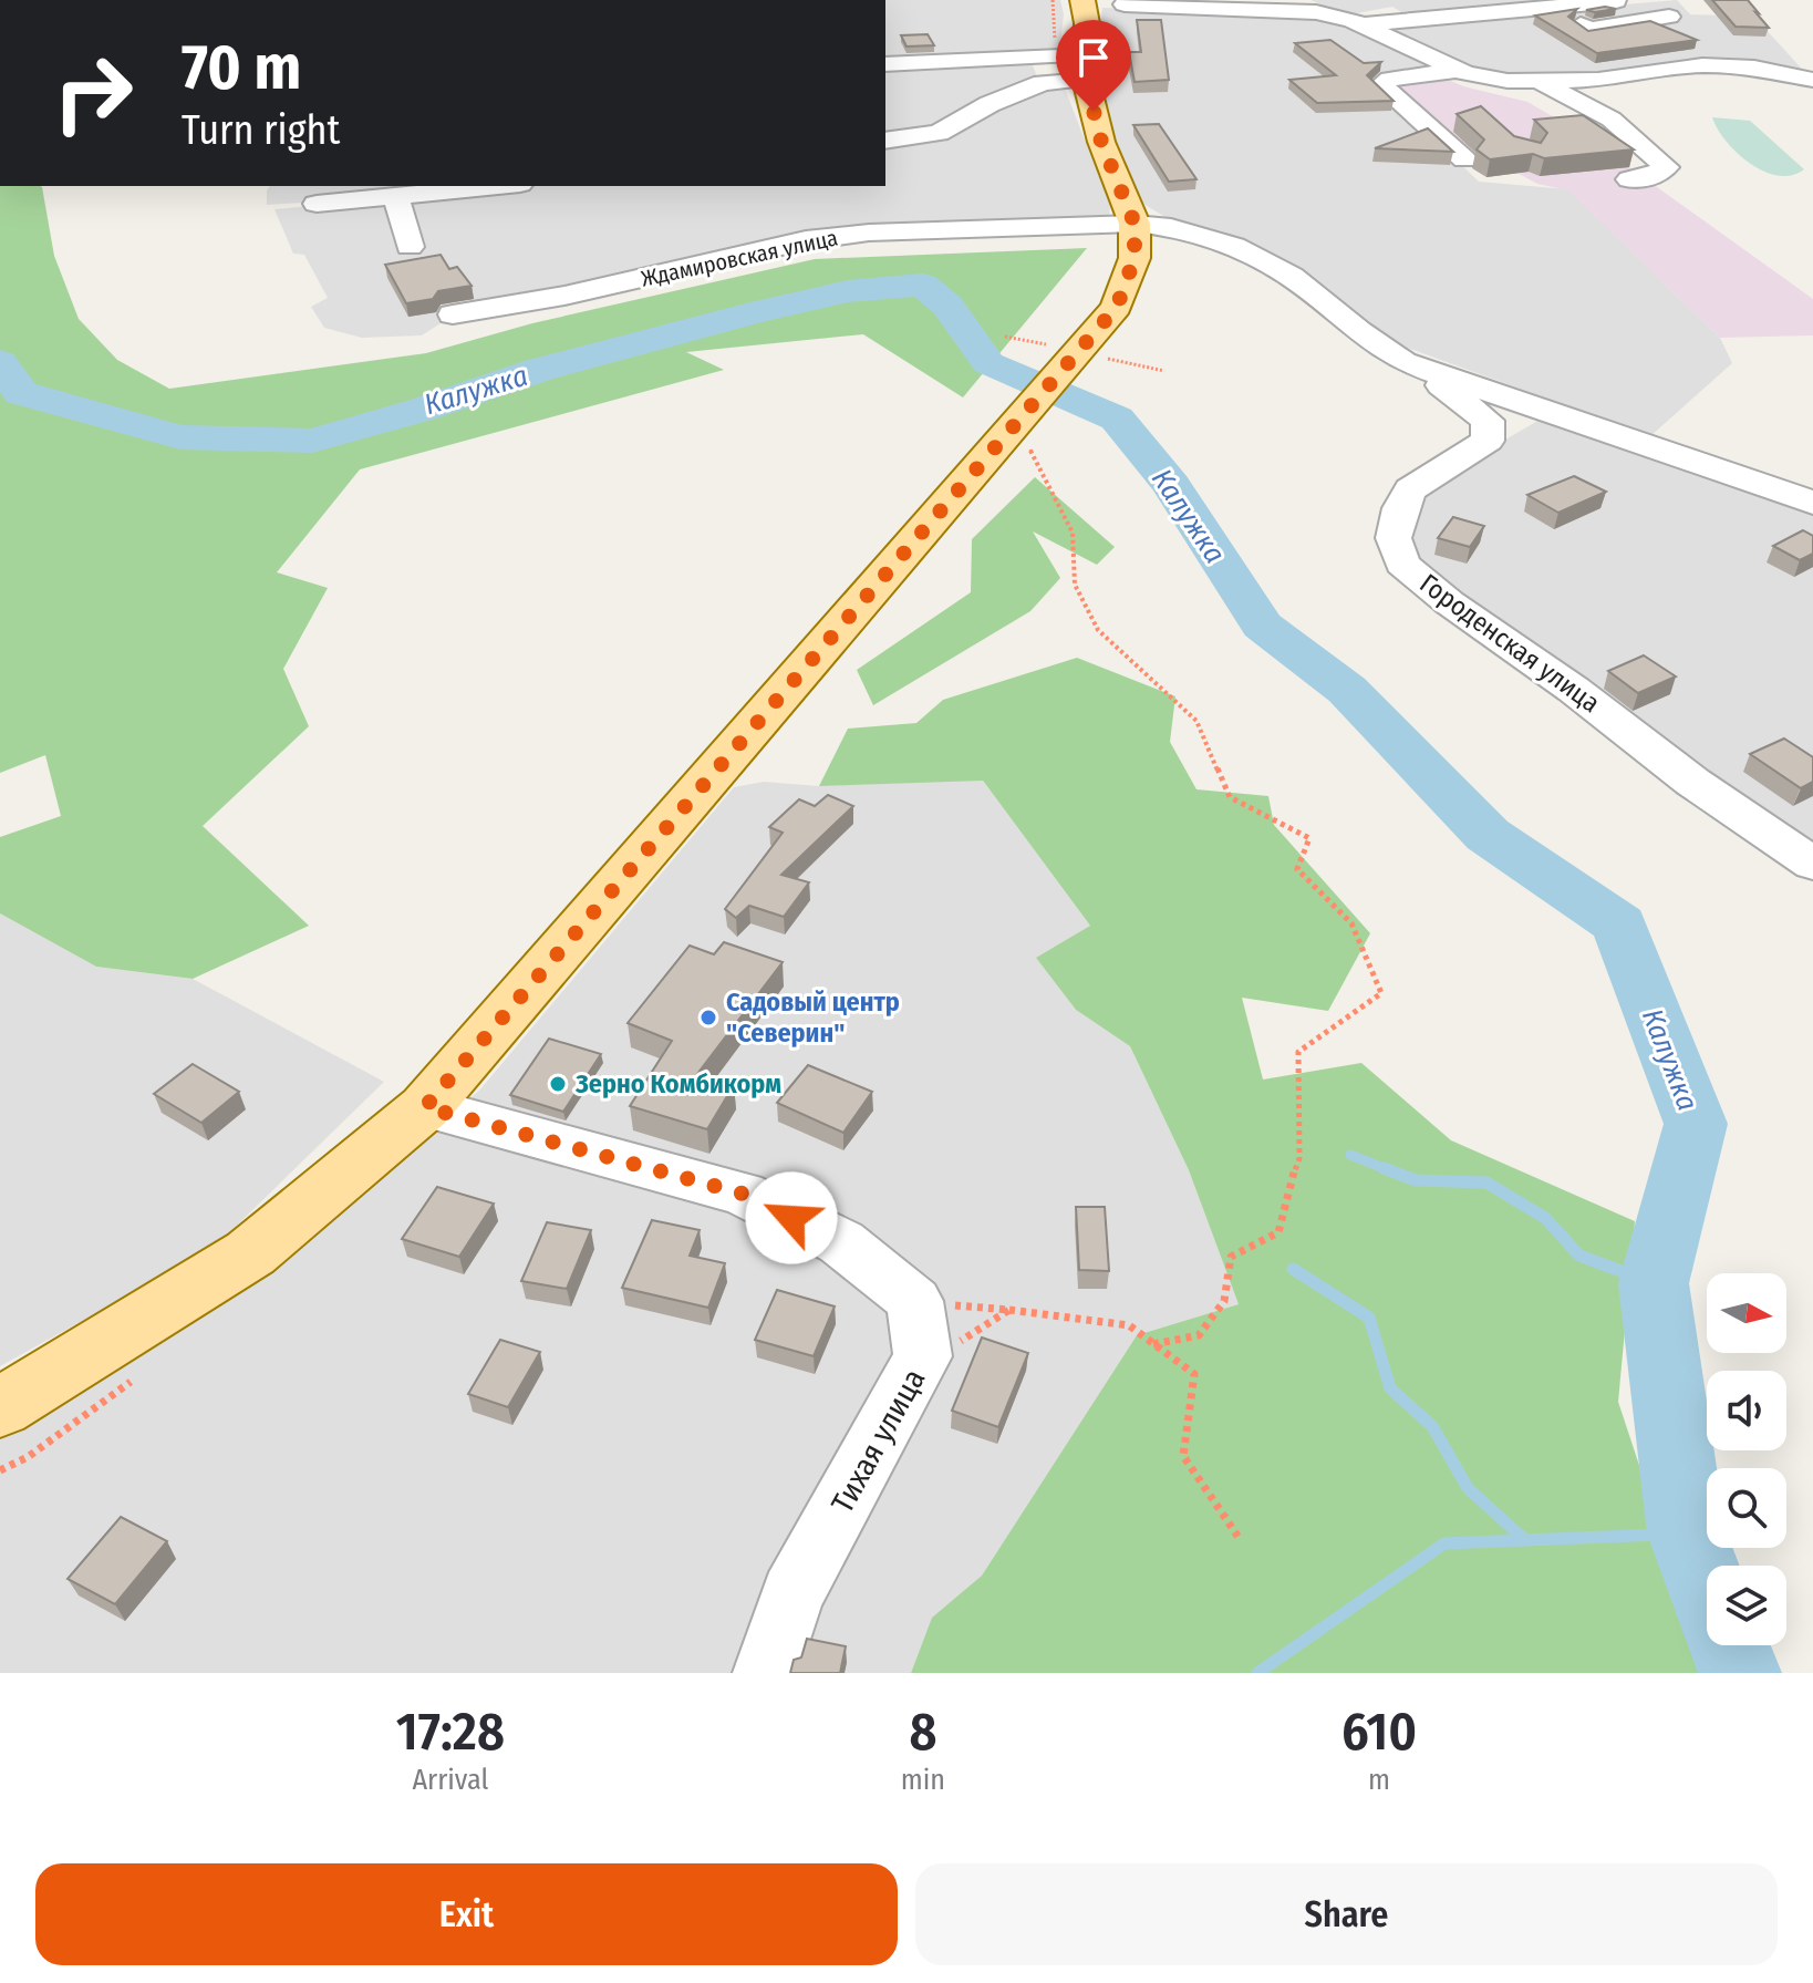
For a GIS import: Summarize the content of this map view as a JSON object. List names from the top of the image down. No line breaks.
{"streets":{"street":["Ждамировская улица","Городенская улица","Тихая улица"]},"crossings":[["Ждамировская улица","Городенская улица"]],"water":["Калужка"],"places":["Садовый центр \"Северин\"","Зерно Комбикорм"],"north":"right","page":{"turn":["70 m","Turn right"],"eta":["17:28","Arrival","8","min","610","m"],"buttons":["Exit","Share"]}}
